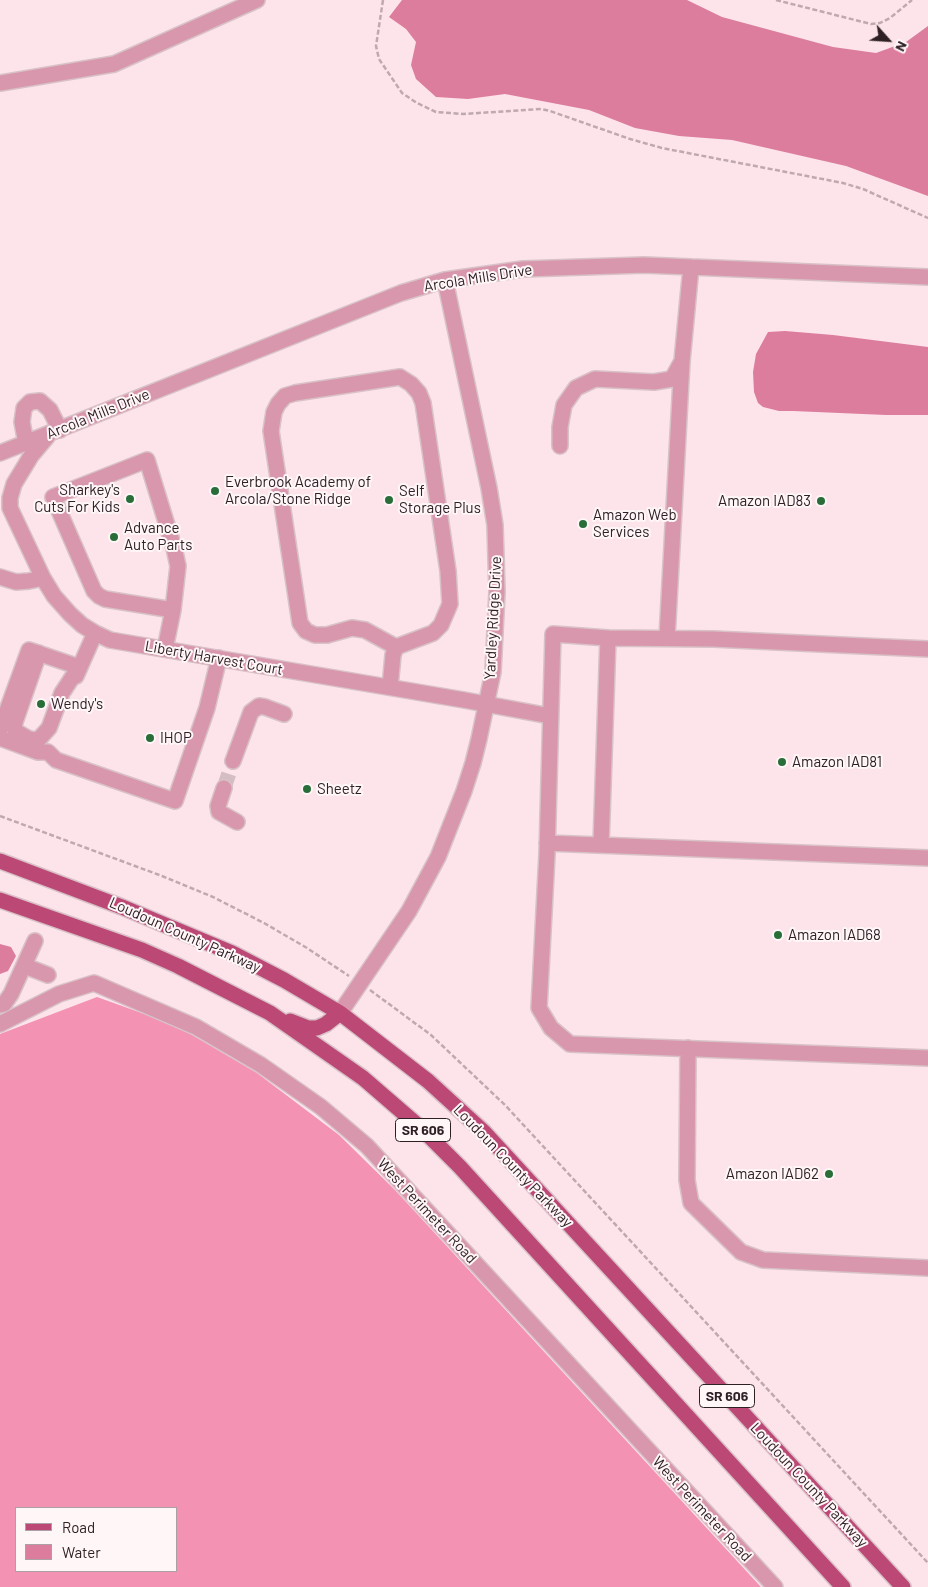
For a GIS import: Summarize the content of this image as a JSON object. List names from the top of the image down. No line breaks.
{"streets":{"main road":["Loudoun County Parkway","SR 606"],"street":["Arcola Mills Drive","Yardley Ridge Drive","Liberty Harvest Court","West Perimeter Road"]},"crossings":[["Arcola Mills Drive","Yardley Ridge Drive"],["Yardley Ridge Drive","Liberty Harvest Court"],["Yardley Ridge Drive","Loudoun County Parkway"]],"places":["Everbrook Academy of Arcola/Stone Ridge","Sharkey's Cuts For Kids","Self Storage Plus","Amazon IAD83","Amazon Web Services","Advance Auto Parts","Wendy's","IHOP","Amazon IAD81","Sheetz","Amazon IAD68","Amazon IAD62"],"legend":["Road","Water"],"north":"bottom right"}
